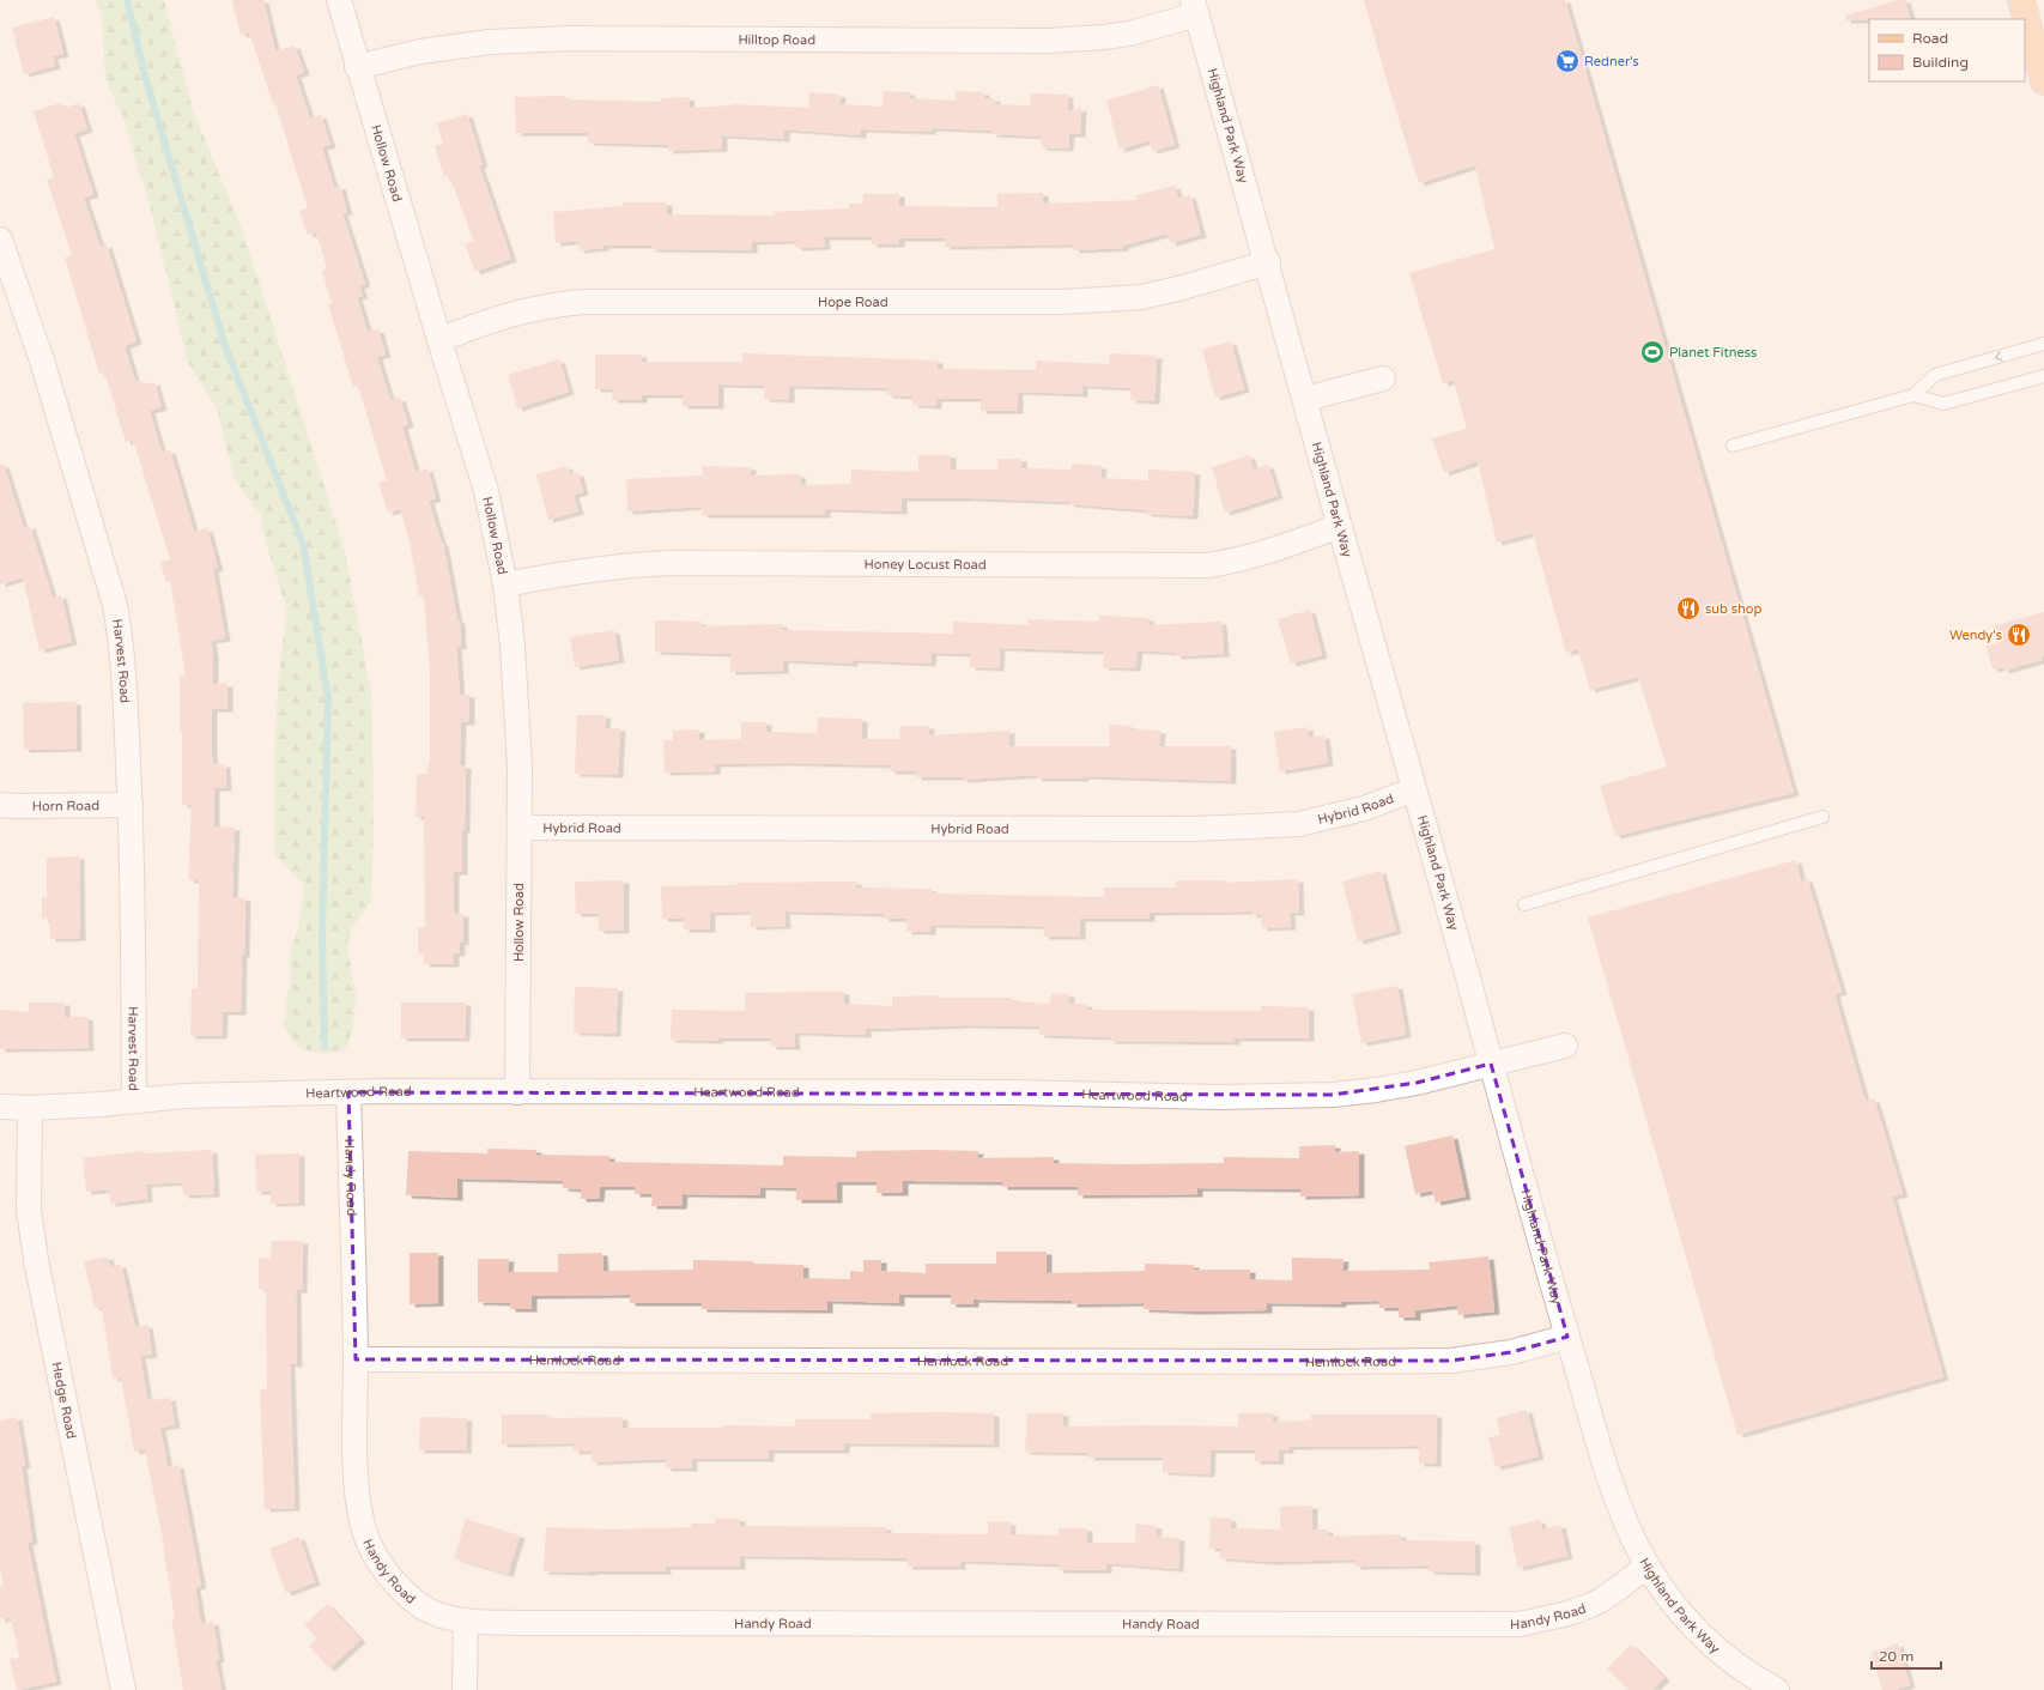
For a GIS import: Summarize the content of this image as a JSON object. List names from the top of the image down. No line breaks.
{"streets":{"street":["Hilltop Road","Highland Park Way","Hollow Road","Hope Road","Honey Locust Road","Harvest Road","Horn Road","Hybrid Road","Heartwood Road","Handy Road","Hemlock Road","Hedge Road"]},"crossings":[["Hilltop Road","Highland Park Way"],["Hilltop Road","Hollow Road"],["Highland Park Way","Hope Road"],["Highland Park Way","Honey Locust Road"],["Highland Park Way","Hybrid Road"],["Highland Park Way","Heartwood Road"],["Highland Park Way","Handy Road"],["Highland Park Way","Hemlock Road"],["Hollow Road","Hope Road"],["Hollow Road","Honey Locust Road"],["Hollow Road","Hybrid Road"],["Hollow Road","Heartwood Road"],["Harvest Road","Horn Road"],["Harvest Road","Heartwood Road"],["Heartwood Road","Handy Road"],["Heartwood Road","Hedge Road"],["Handy Road","Hemlock Road"]],"places":{"supermarket":["Redner's"],"sports":["Planet Fitness"],"restaurant":["sub shop","Wendy's"]},"legend":["Road","Building"],"scale_bar":"20 m"}
